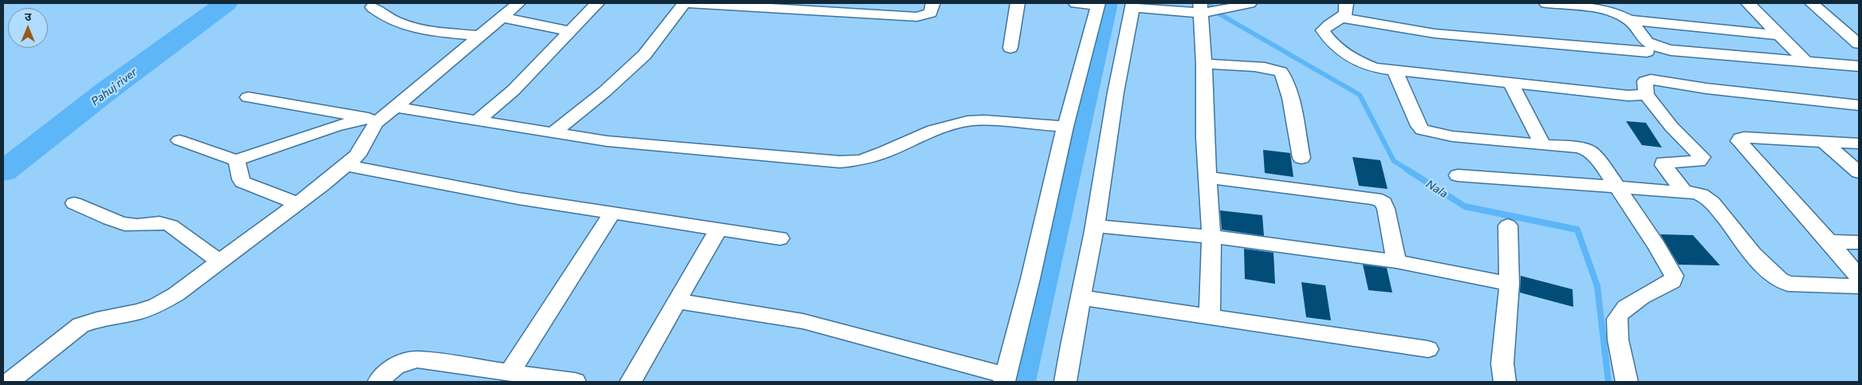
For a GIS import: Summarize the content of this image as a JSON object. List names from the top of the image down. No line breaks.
{"water":["Pahuj river","Nala"],"north":"top"}
